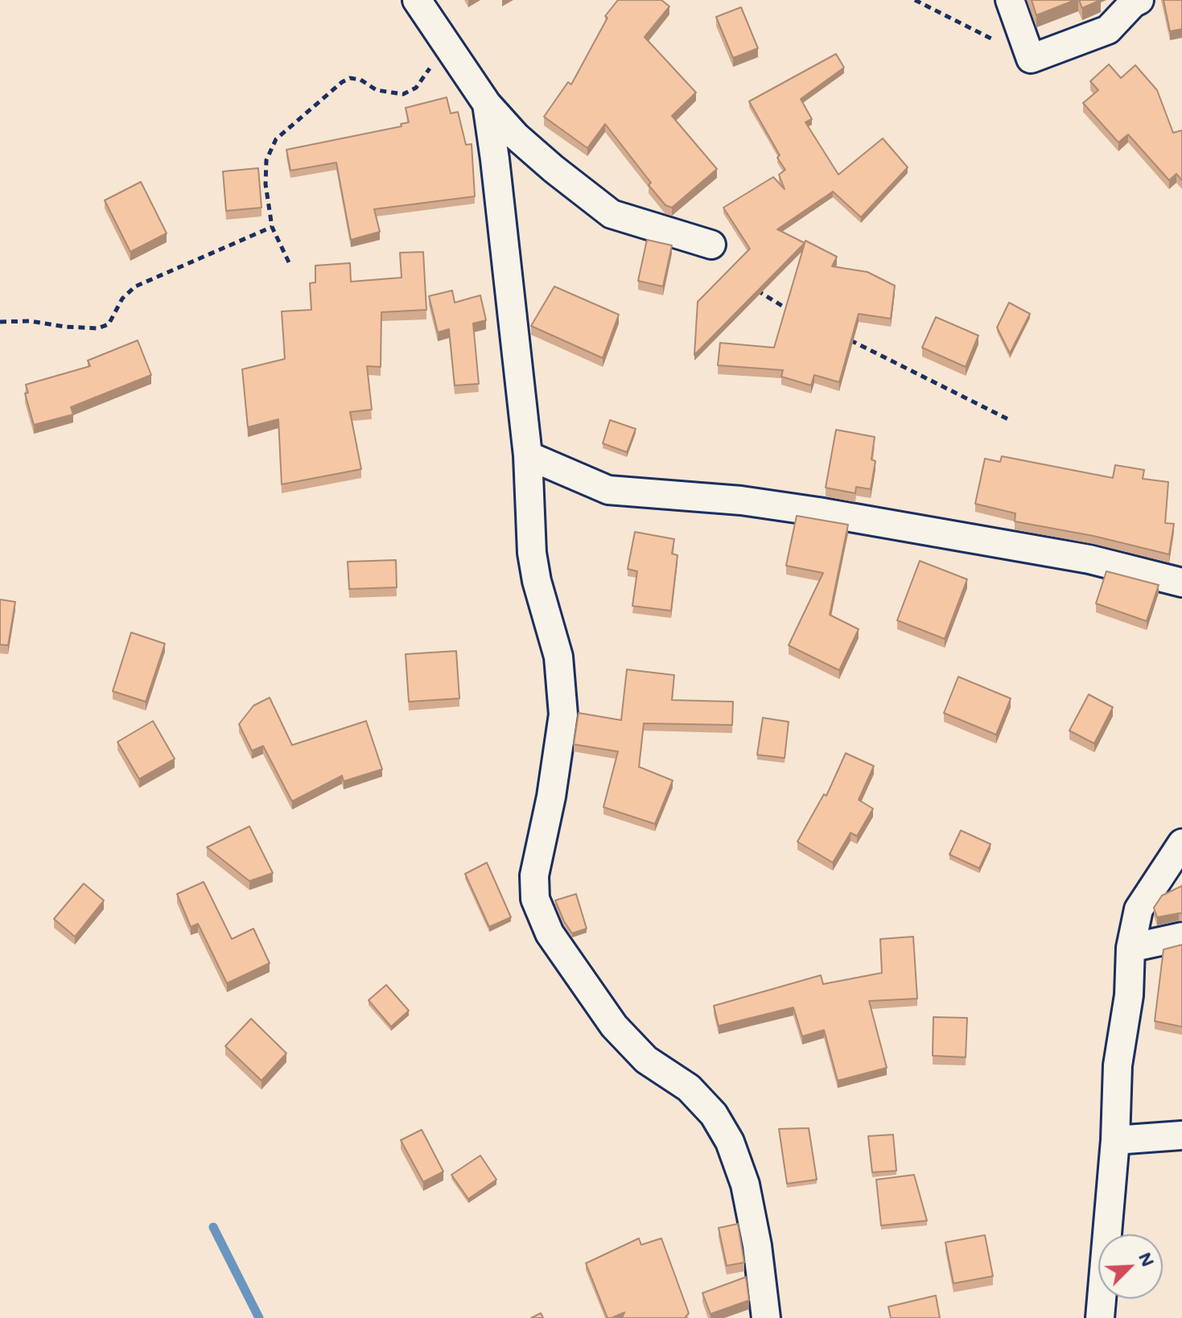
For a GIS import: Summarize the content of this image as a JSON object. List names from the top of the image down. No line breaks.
{"north":"top right"}
